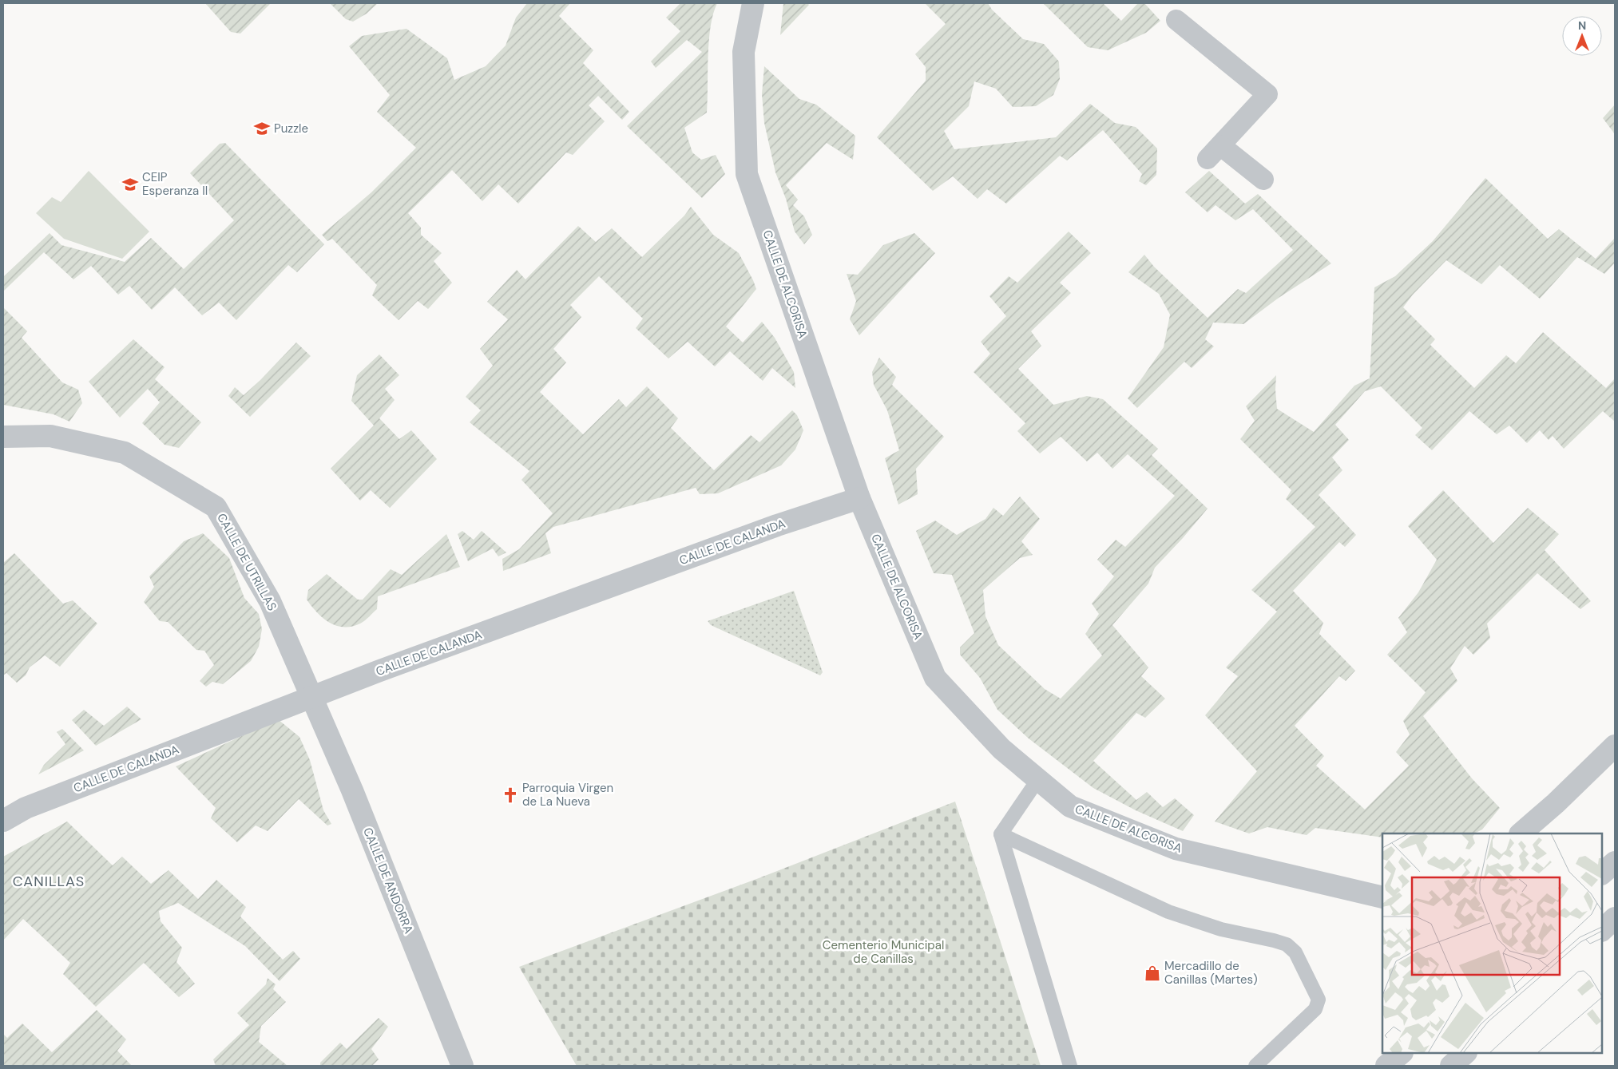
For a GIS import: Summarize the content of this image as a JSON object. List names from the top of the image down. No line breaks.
{"streets":{"street":["CALLE DE ALCORISA","CALLE DE CALANDA","CALLE DE UTRILLAS","CALLE DE ANDORRA"]},"crossings":[["CALLE DE ALCORISA","CALLE DE CALANDA"],["CALLE DE CALANDA","CALLE DE UTRILLAS"],["CALLE DE CALANDA","CALLE DE ANDORRA"],["CALLE DE UTRILLAS","CALLE DE ANDORRA"]],"districts":["CANILLAS"],"parks":["Cementerio Municipal de Canillas"],"places":{"school or university":["Puzzle","CEIP Esperanza II"],"church":["Parroquia Virgen de La Nueva"],"shop":["Mercadillo de Canillas (Martes)"]},"north":"top"}
